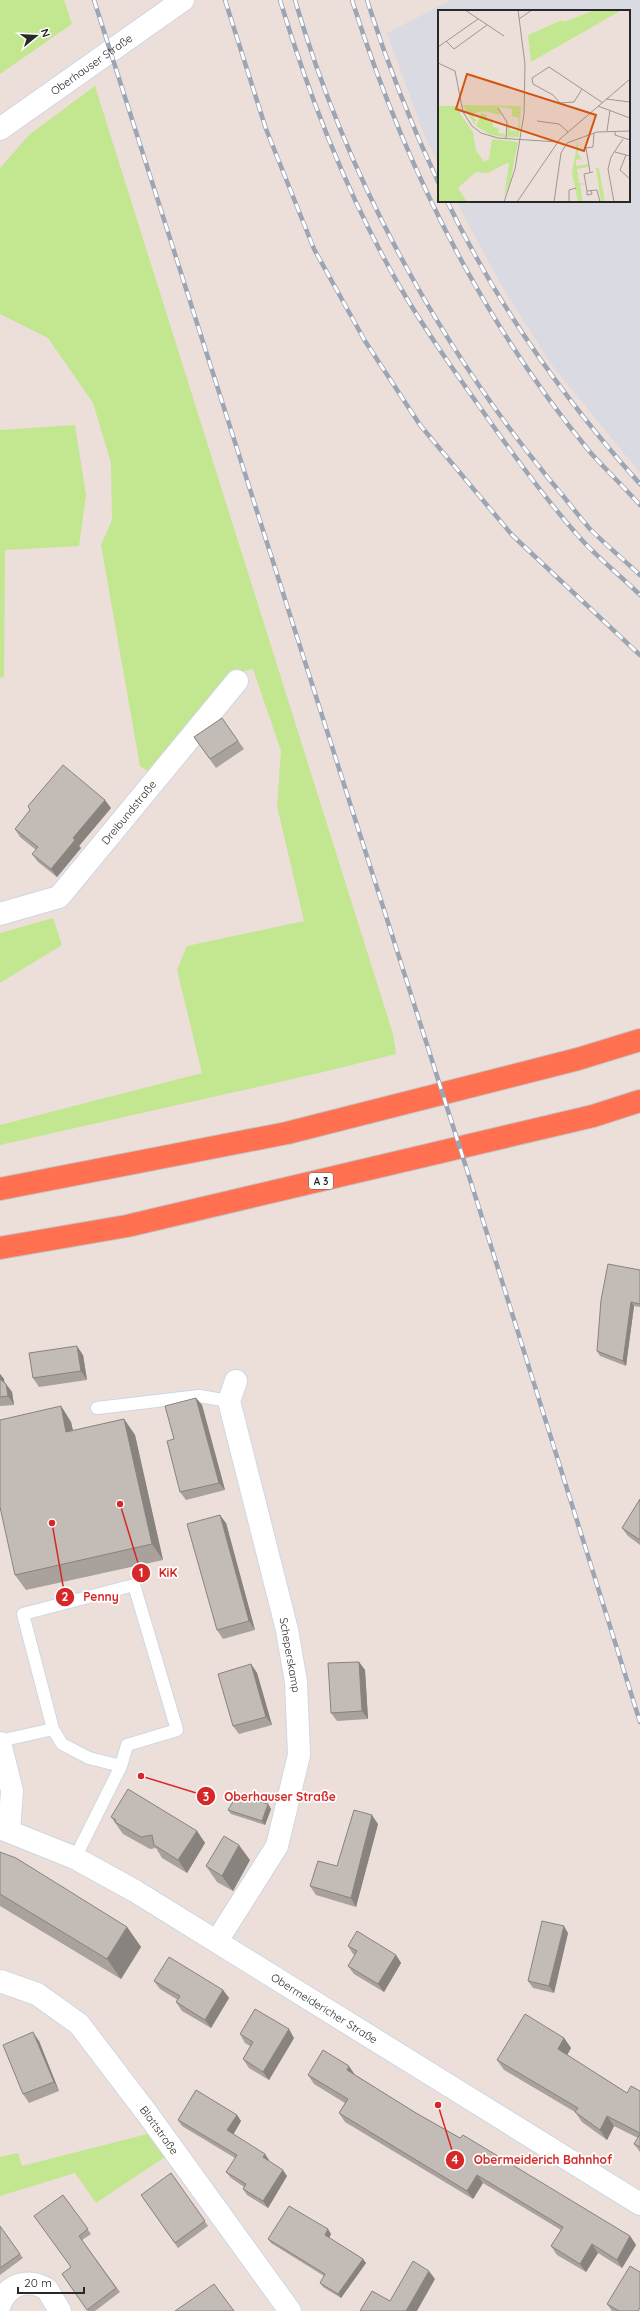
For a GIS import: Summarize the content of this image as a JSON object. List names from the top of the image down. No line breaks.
{"streets":{"highway":["A 3"],"street":["Oberhauser Straße","Dreibundstraße","Scheperskamp","Obermeidericher Straße","Blattstraße"]},"crossings":[["Scheperskamp","Obermeidericher Straße"]],"places":["KiK","Penny","Oberhauser Straße","Obermeiderich Bahnhof"],"scale_bar":"20 m","north":"right"}
